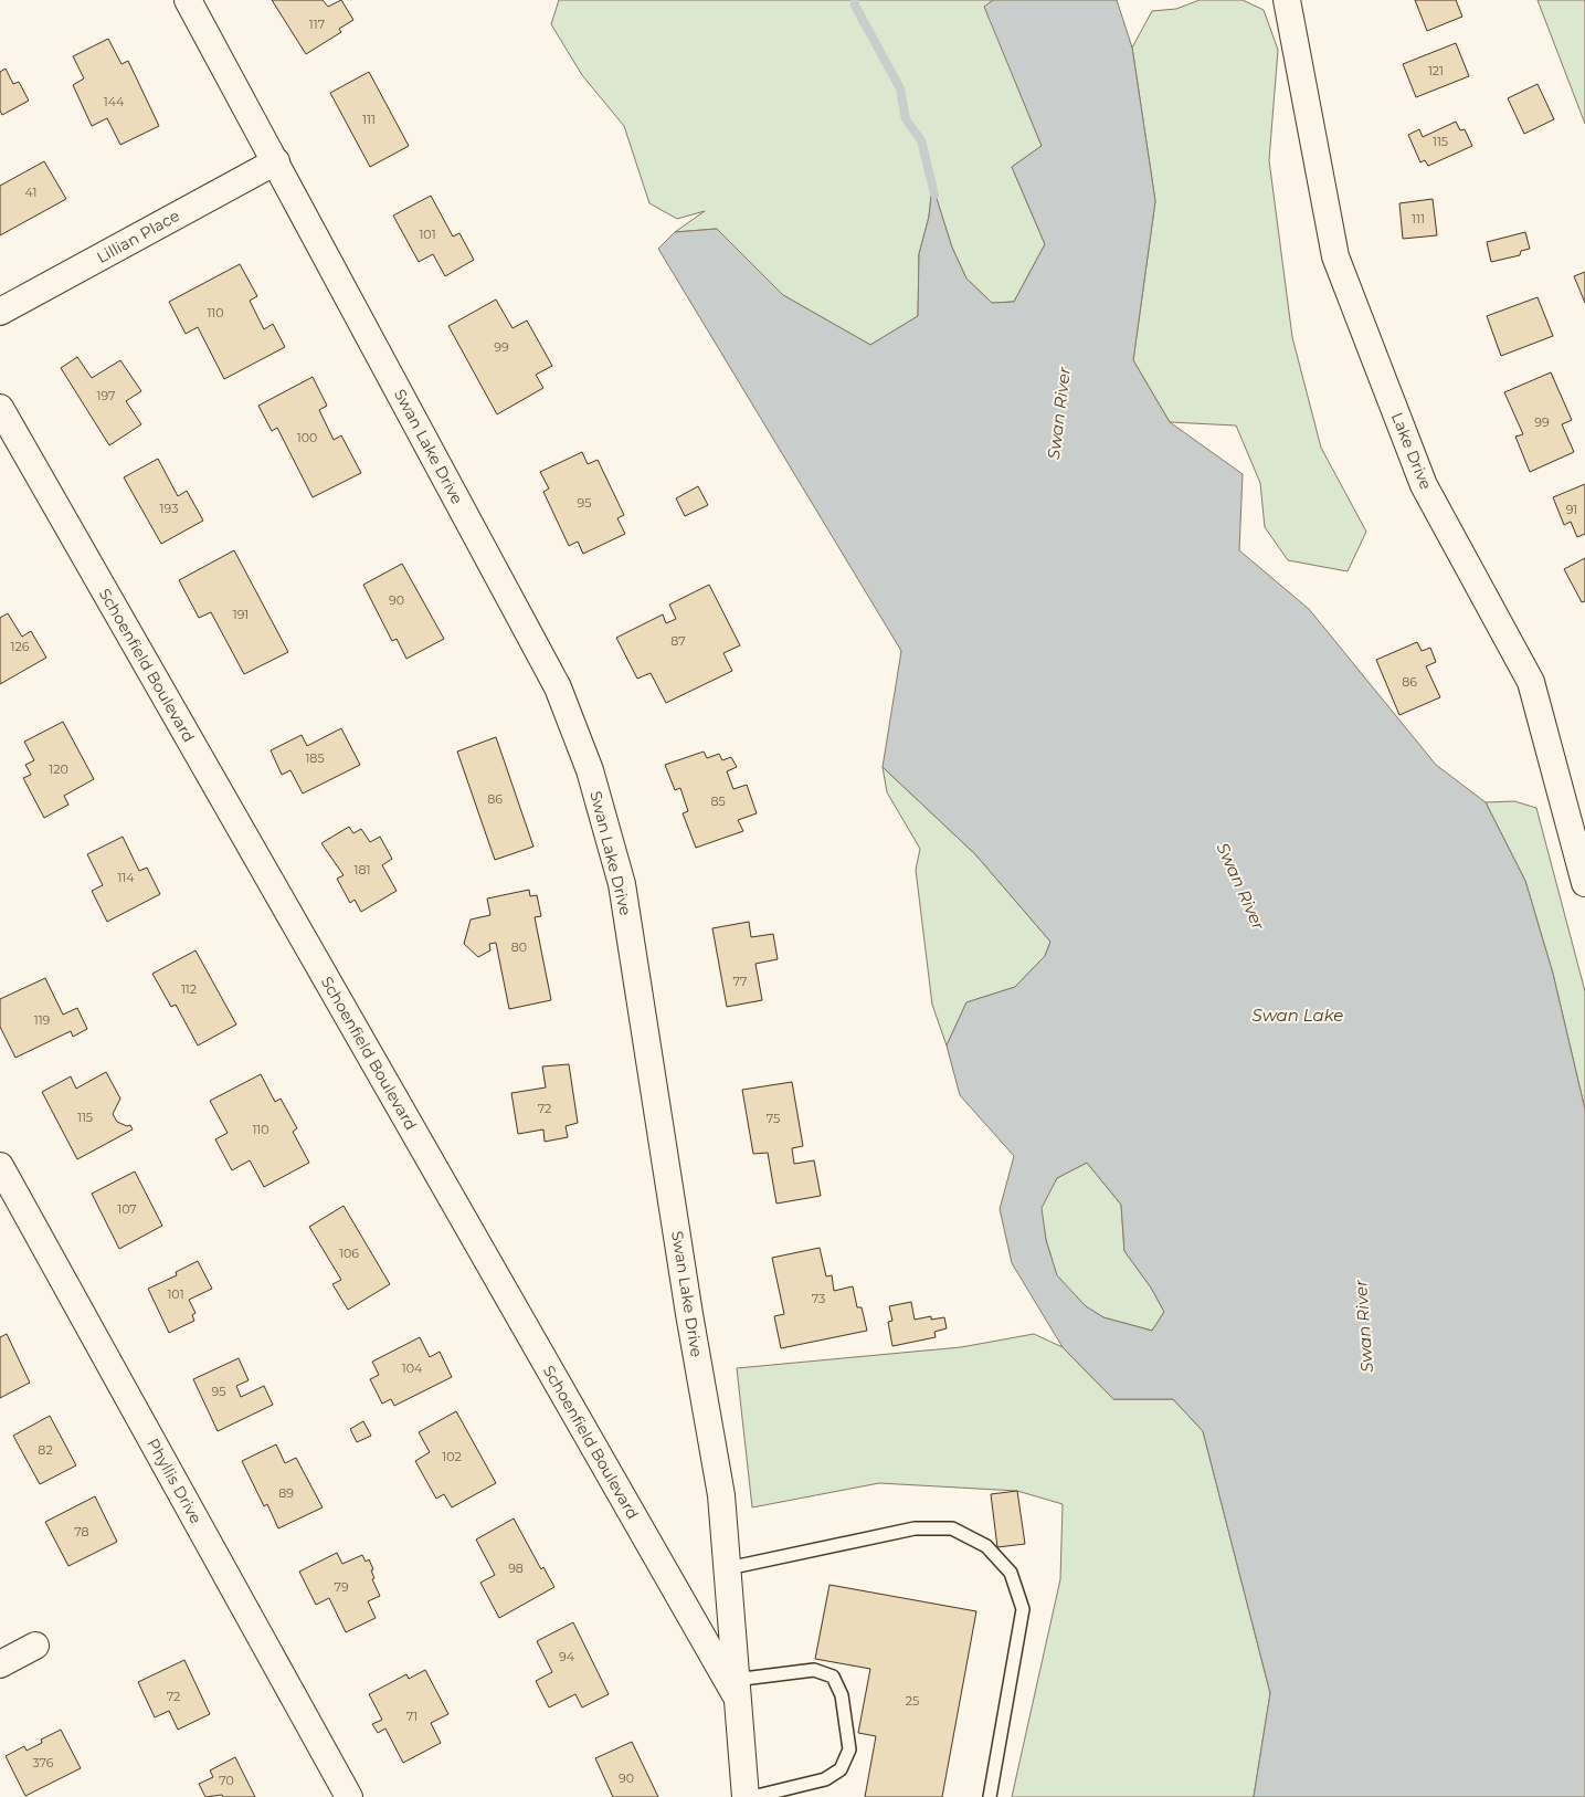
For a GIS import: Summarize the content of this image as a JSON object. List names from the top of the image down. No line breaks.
{"streets":{"street":["Lillian Place","Swan Lake Drive","Lake Drive","Schoenfield Boulevard","Phyllis Drive"]},"crossings":[["Lillian Place","Swan Lake Drive"],["Swan Lake Drive","Schoenfield Boulevard"]],"water":["Swan River","Swan Lake"],"house_numbers":["117","121","144","111","115","41","111","101","110","99","197","99","100","95","193","91","90","191","87","126","86","185","120","86","85","181","114","80","77","112","119","72","115","75","110","107","106","101","73","104","95","82","102","89","78","98","79","94","72","25","71","376","90","70"]}
